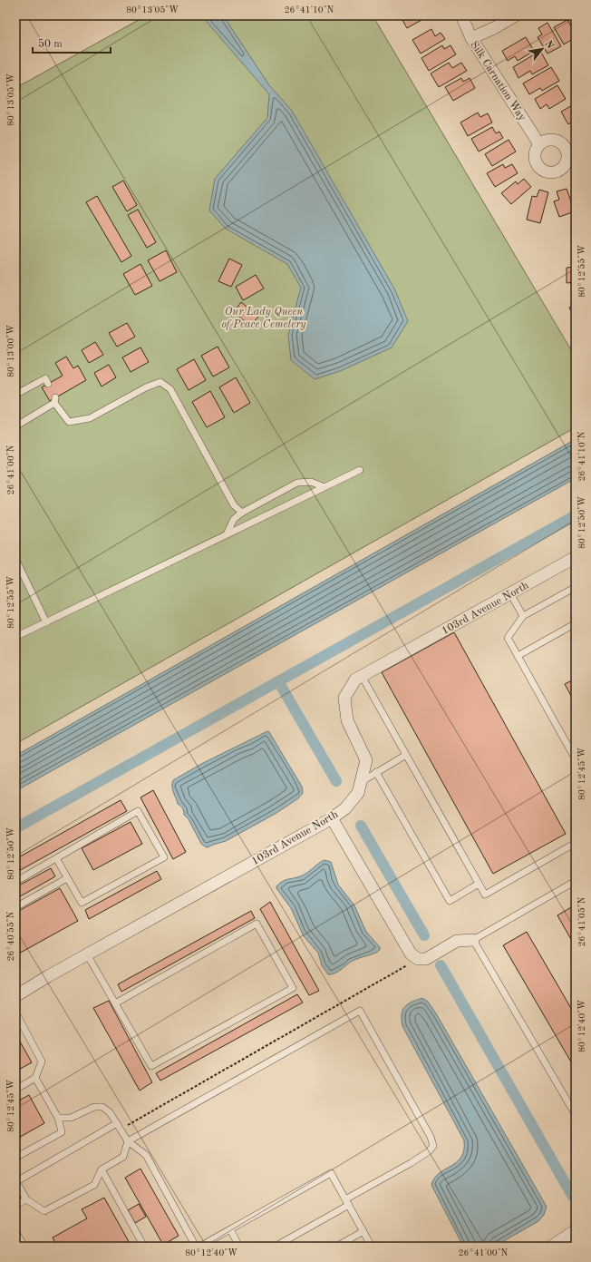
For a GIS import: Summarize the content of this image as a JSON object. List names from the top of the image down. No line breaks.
{"streets":{"street":["Silk Carnation Way","103rd Avenue North"]},"parks":["Our Lady Queen of Peace Cemetery"],"scale_bar":"50 m","north":"top right","coordinates":["80°13'05\"W","26°41'10\"N","80°12'55\"W","80°13'00\"W","26°41'00\"N","80°12'50\"W","80°12'45\"W","26°41'05\"N","26°40'55\"N","80°12'40\"W"]}
